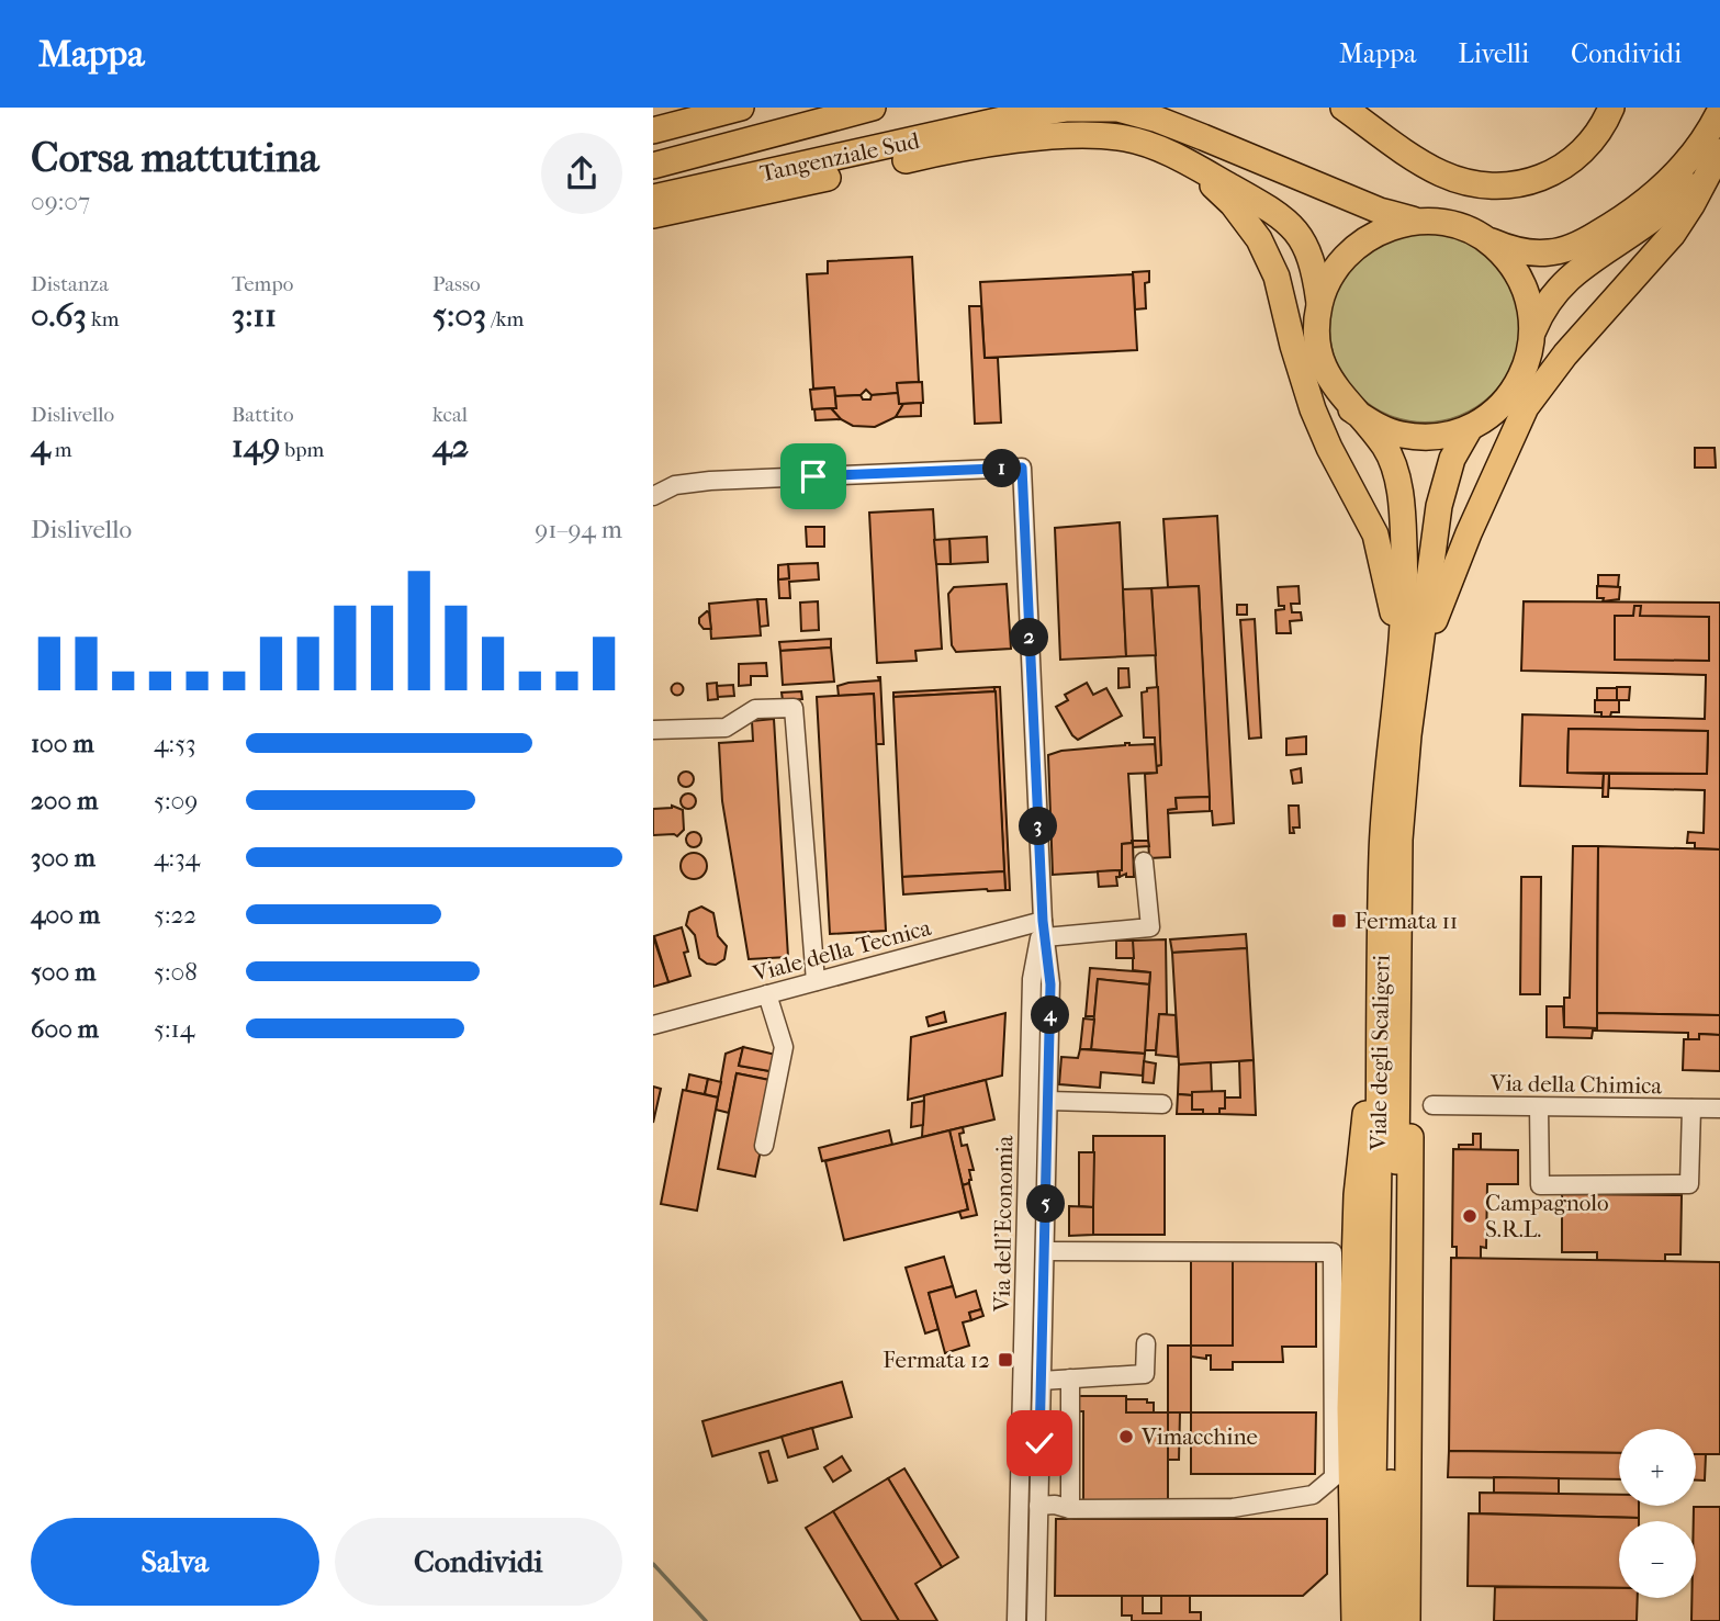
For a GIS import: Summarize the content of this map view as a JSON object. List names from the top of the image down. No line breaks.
{"streets":{"highway":["Tangenziale Sud","Viale degli Scaligeri"],"street":["Viale della Tecnica","Via della Chimica","Via dell'Economia"]},"crossings":[["Tangenziale Sud","Viale degli Scaligeri"],["Viale della Tecnica","Via dell'Economia"]],"places":{"transit":["Fermata 11","Fermata 12"],"other":["Campagnolo S.R.L.","Vimacchine"]},"page":{"header":"Mappa","nav":["Mappa","Livelli","Condividi"],"heading":["Corsa mattutina","09:07"],"stats":[["Distanza","0.63 km"],["Tempo","3:11"],["Passo","5:03 /km"],["Dislivello","4 m"],["Battito","149 bpm"],["kcal","42"]],"pins":["1","2","3","4","5"],"chart":["Dislivello","91–94 m"],"list":[{"name":"100 m","note":"4:53"},{"name":"200 m","note":"5:09"},{"name":"300 m","note":"4:34"},{"name":"400 m","note":"5:22"},{"name":"500 m","note":"5:08"},{"name":"600 m","note":"5:14"}],"map_buttons":["+","−"],"buttons":["Salva","Condividi"]}}
